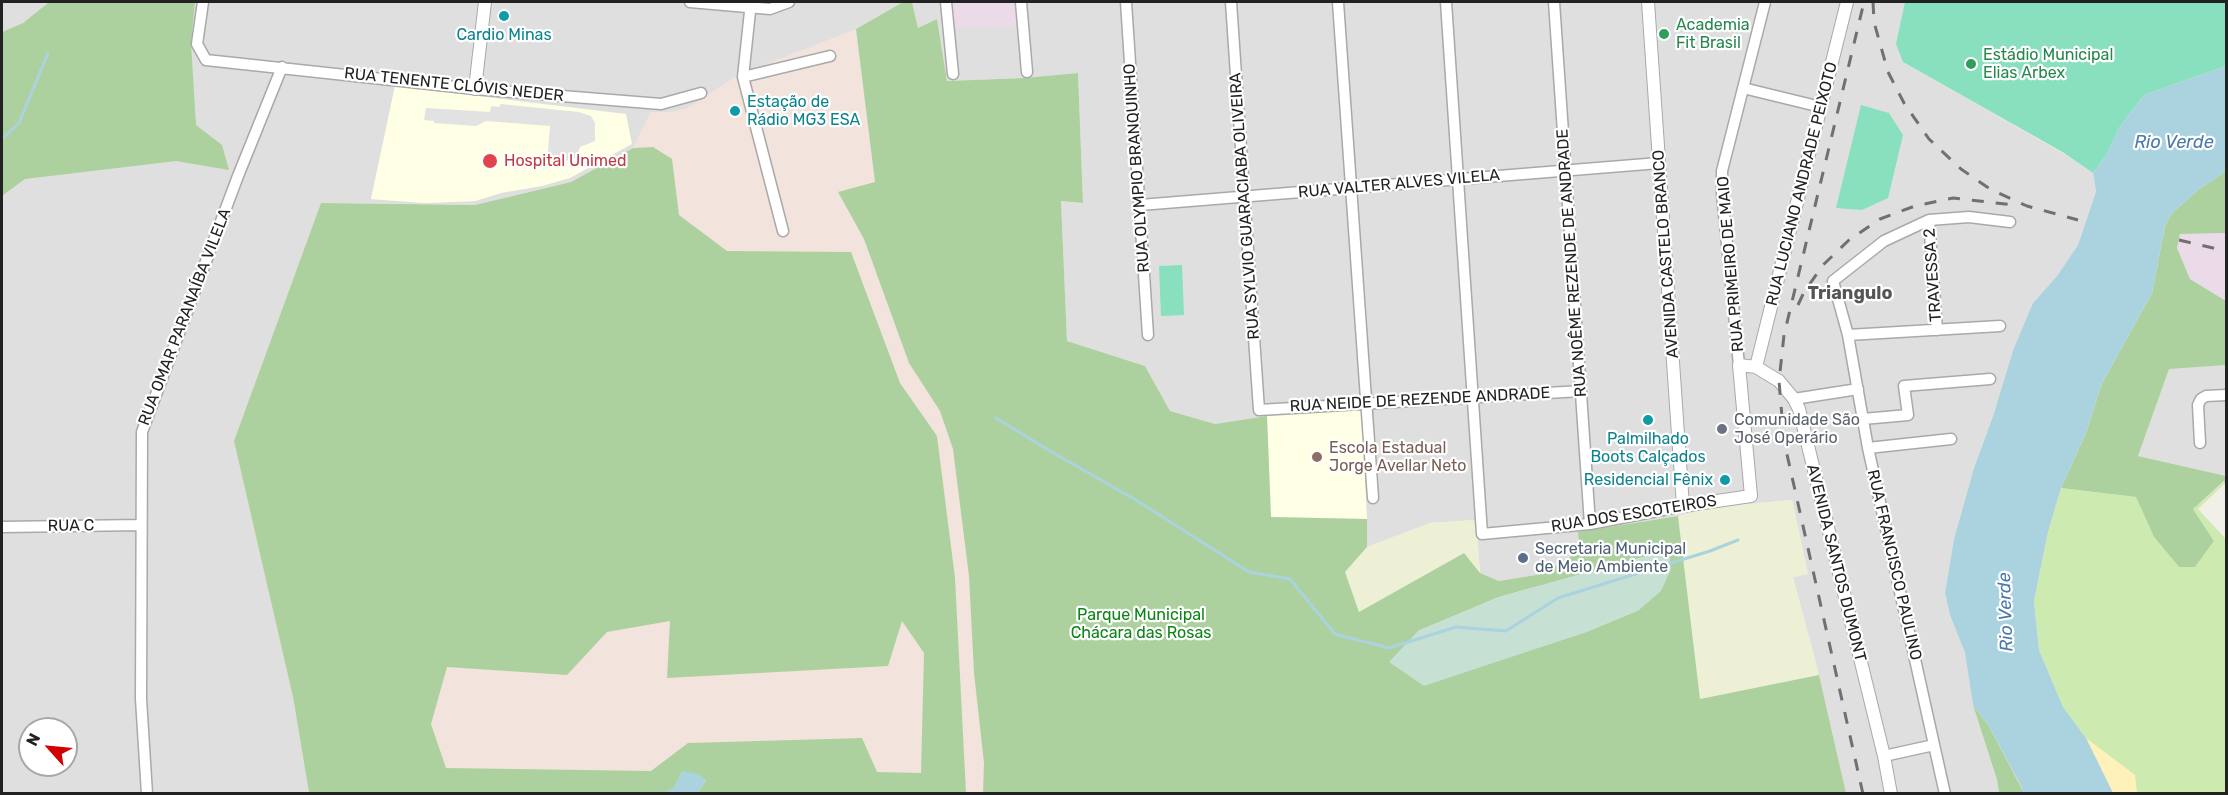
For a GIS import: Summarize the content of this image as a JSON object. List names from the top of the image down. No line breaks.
{"streets":{"street":["RUA TENENTE CLÓVIS NEDER","RUA OLYMPIO BRANQUINHO","RUA VALTER ALVES VILELA","RUA LUCIANO ANDRADE PEIXOTO","RUA SYLVIO GUARACIABA OLIVEIRA","AVENIDA CASTELO BRANCO","RUA NOÊME REZENDE DE ANDRADE","RUA PRIMEIRO DE MAIO","TRAVESSA 2","RUA OMAR PARANAÍBA VILELA","RUA NEIDE DE REZENDE ANDRADE","RUA DOS ESCOTEIROS","RUA C","AVENIDA SANTOS DUMONT","RUA FRANCISCO PAULINO"]},"crossings":[["RUA TENENTE CLÓVIS NEDER","RUA OMAR PARANAÍBA VILELA"],["RUA OLYMPIO BRANQUINHO","RUA VALTER ALVES VILELA"],["RUA VALTER ALVES VILELA","RUA SYLVIO GUARACIABA OLIVEIRA"],["RUA VALTER ALVES VILELA","AVENIDA CASTELO BRANCO"],["RUA VALTER ALVES VILELA","RUA NOÊME REZENDE DE ANDRADE"],["RUA LUCIANO ANDRADE PEIXOTO","AVENIDA SANTOS DUMONT"],["RUA SYLVIO GUARACIABA OLIVEIRA","RUA NEIDE DE REZENDE ANDRADE"],["AVENIDA CASTELO BRANCO","RUA DOS ESCOTEIROS"],["RUA NOÊME REZENDE DE ANDRADE","RUA NEIDE DE REZENDE ANDRADE"],["RUA NOÊME REZENDE DE ANDRADE","RUA DOS ESCOTEIROS"],["RUA PRIMEIRO DE MAIO","RUA DOS ESCOTEIROS"],["RUA PRIMEIRO DE MAIO","AVENIDA SANTOS DUMONT"],["TRAVESSA 2","RUA FRANCISCO PAULINO"],["RUA OMAR PARANAÍBA VILELA","RUA C"],["RUA NEIDE DE REZENDE ANDRADE","RUA DOS ESCOTEIROS"]],"districts":["Triangulo"],"water":["Rio Verde"],"parks":["Parque Municipal Chácara das Rosas"],"places":["Cardio Minas","Academia Fit Brasil","Estádio Municipal Elias Arbex","Estação de Rádio MG3 ESA","Hospital Unimed","Palmilhado Boots Calçados","Comunidade São José Operário","Escola Estadual Jorge Avellar Neto","Residencial Fênix","Secretaria Municipal de Meio Ambiente"],"north":"top left"}
